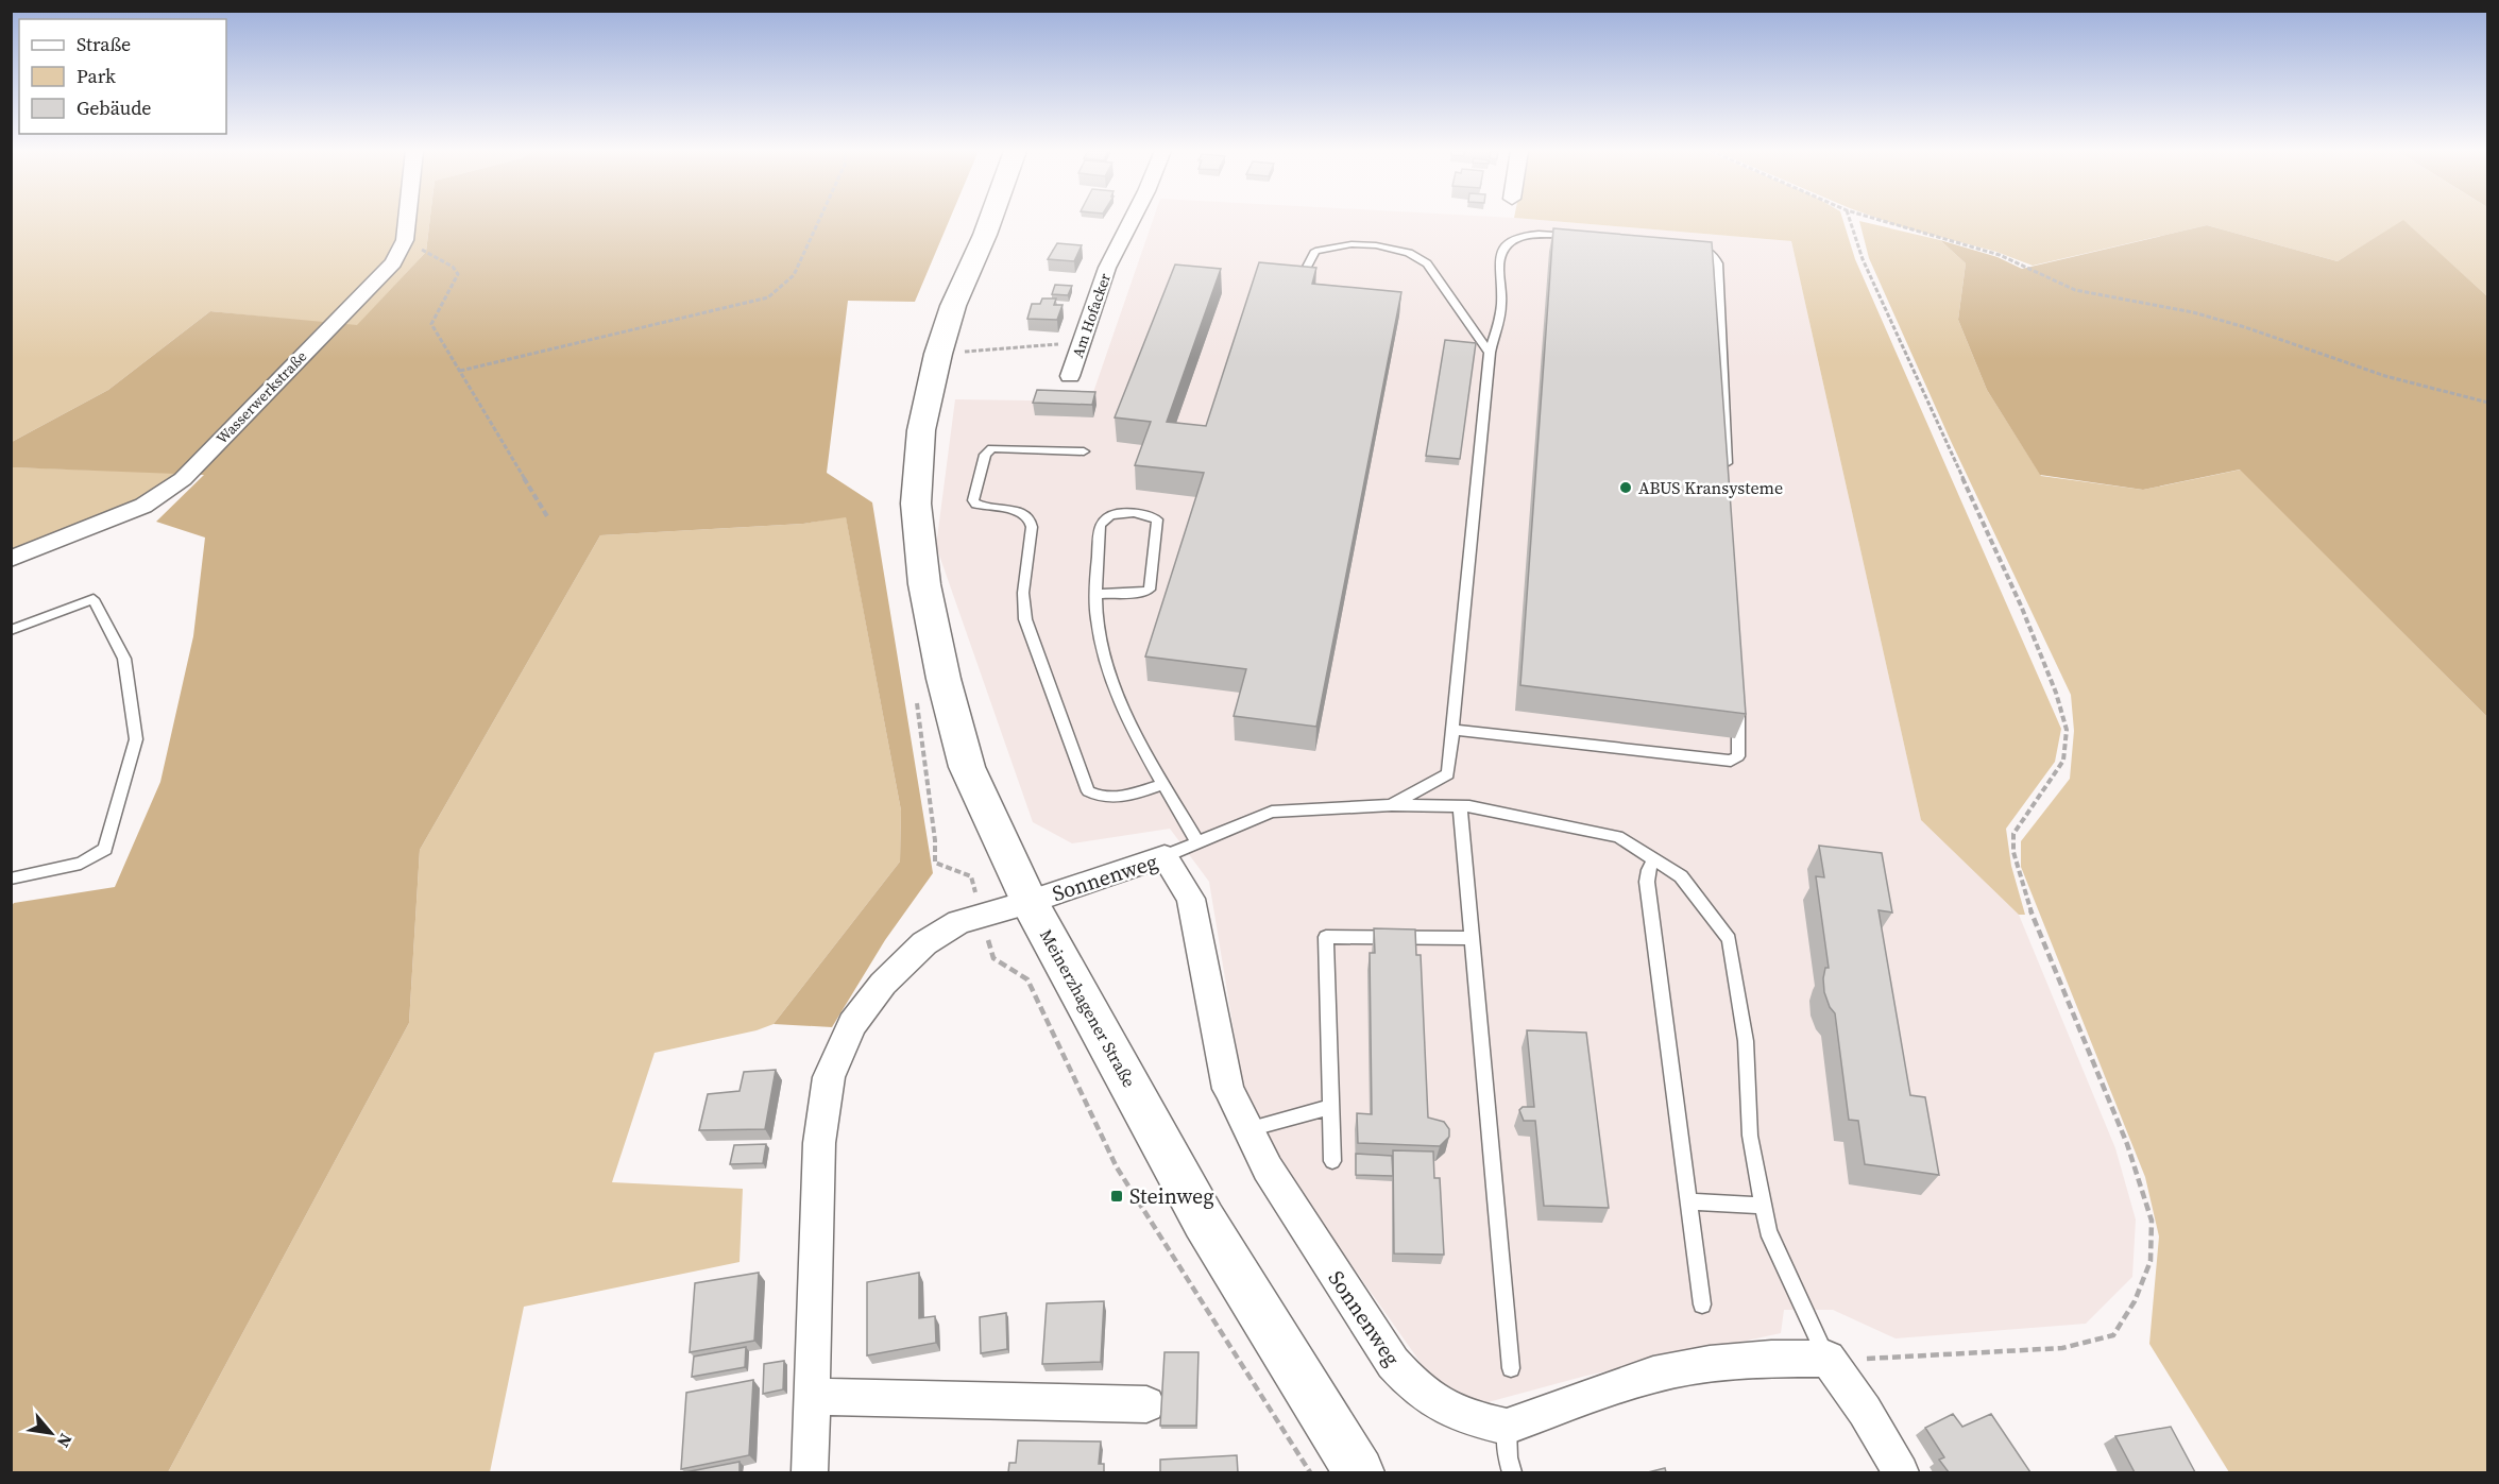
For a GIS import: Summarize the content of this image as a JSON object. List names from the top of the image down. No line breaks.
{"streets":{"main road":["Meinerzhagener Straße"],"street":["Am Hofacker","Wasserwerkstraße","Sonnenweg"]},"crossings":[["Sonnenweg","Meinerzhagener Straße"]],"places":{"other":["ABUS Kransysteme"],"transit":["Steinweg"]},"legend":["Straße","Park","Gebäude"],"north":"bottom right"}
